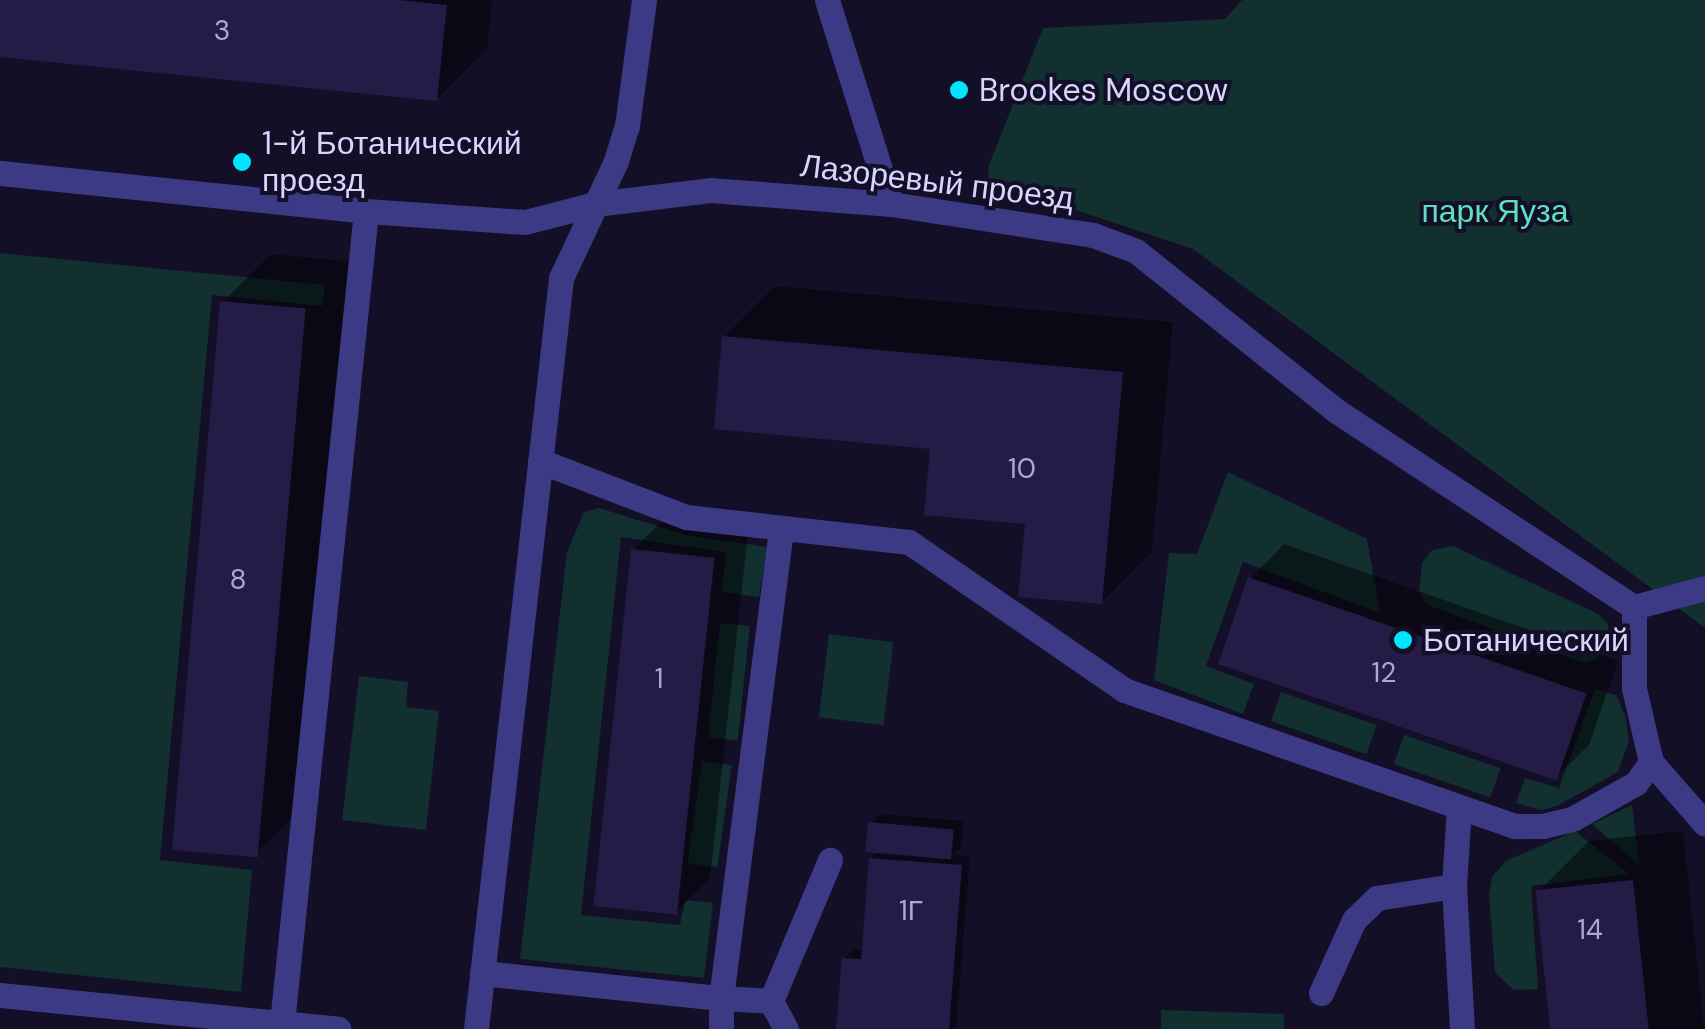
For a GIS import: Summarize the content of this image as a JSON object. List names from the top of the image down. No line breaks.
{"streets":{"street":["Лазоревый проезд"]},"parks":["парк Яуза"],"places":["Brookes Moscow","1-й Ботанический проезд","Ботанический"],"house_numbers":["3","10","8","12","1","1Г","14"]}
